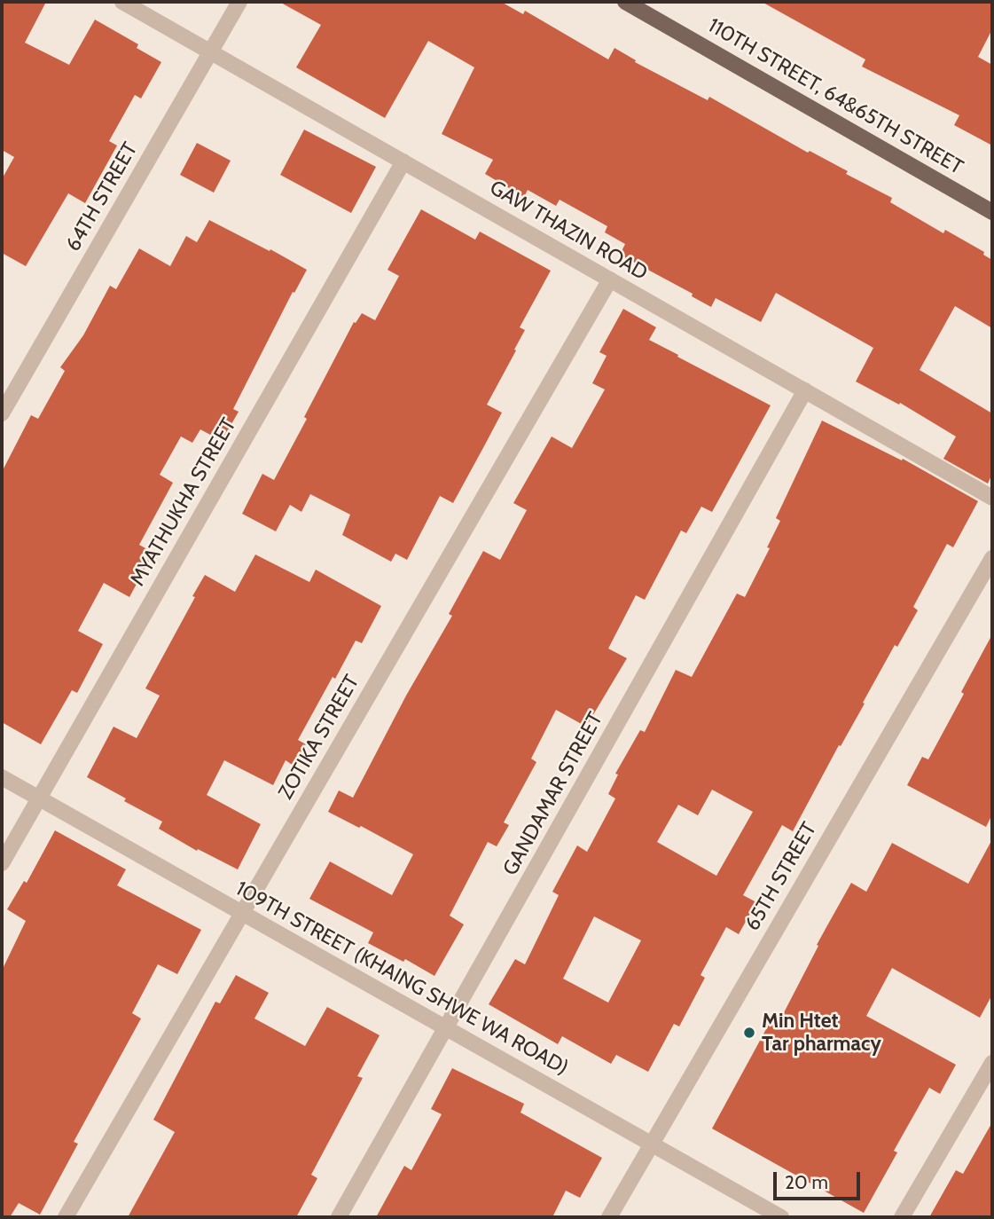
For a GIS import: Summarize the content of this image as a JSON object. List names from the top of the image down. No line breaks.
{"streets":{"main road":["110TH STREET, 64&65TH STREET"],"street":["64TH STREET","GAW THAZIN ROAD","MYATHUKHA STREET","ZOTIKA STREET","GANDAMAR STREET","65TH STREET","109TH STREET (KHAING SHWE WA ROAD)"]},"crossings":[["64TH STREET","GAW THAZIN ROAD"],["GAW THAZIN ROAD","MYATHUKHA STREET"],["GAW THAZIN ROAD","ZOTIKA STREET"],["GAW THAZIN ROAD","GANDAMAR STREET"],["MYATHUKHA STREET","109TH STREET (KHAING SHWE WA ROAD)"],["ZOTIKA STREET","109TH STREET (KHAING SHWE WA ROAD)"],["GANDAMAR STREET","109TH STREET (KHAING SHWE WA ROAD)"],["65TH STREET","109TH STREET (KHAING SHWE WA ROAD)"]],"places":["Min Htet Tar pharmacy"],"scale_bar":"20 m"}
